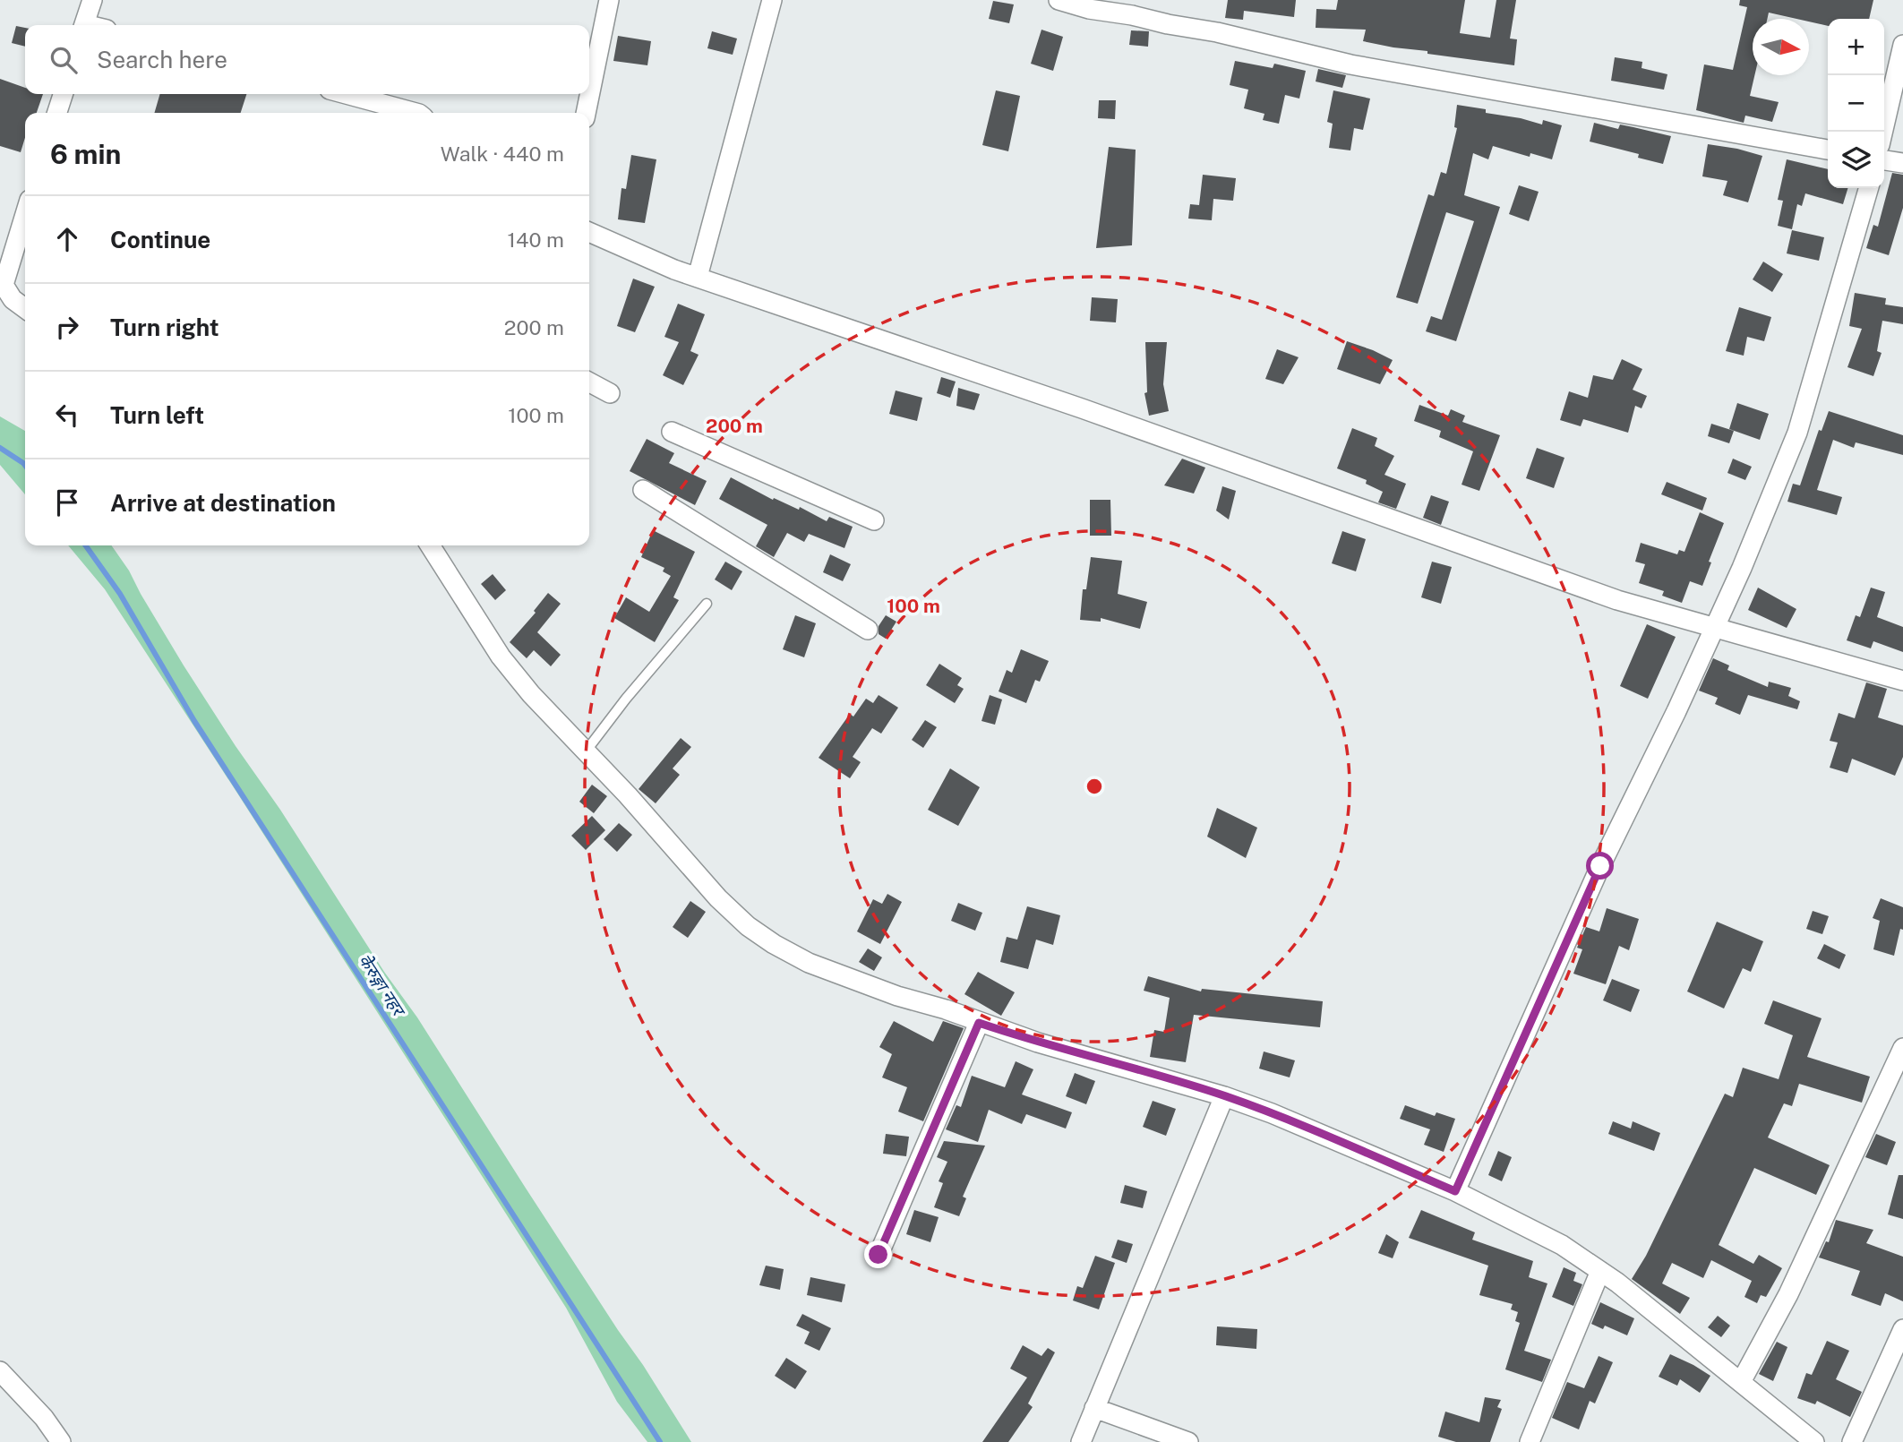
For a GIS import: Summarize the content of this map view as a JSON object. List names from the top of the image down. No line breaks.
{"water":["केेरुङ्गा नहर"],"north":"right","page":{"map_buttons":["+","−"],"search":"Search here","heading":["6 min","Walk · 440 m"],"list":[["Continue","140 m"],["Turn right","200 m"],["Turn left","100 m"],"Arrive at destination"]},"rings":["200 m","100 m"]}
